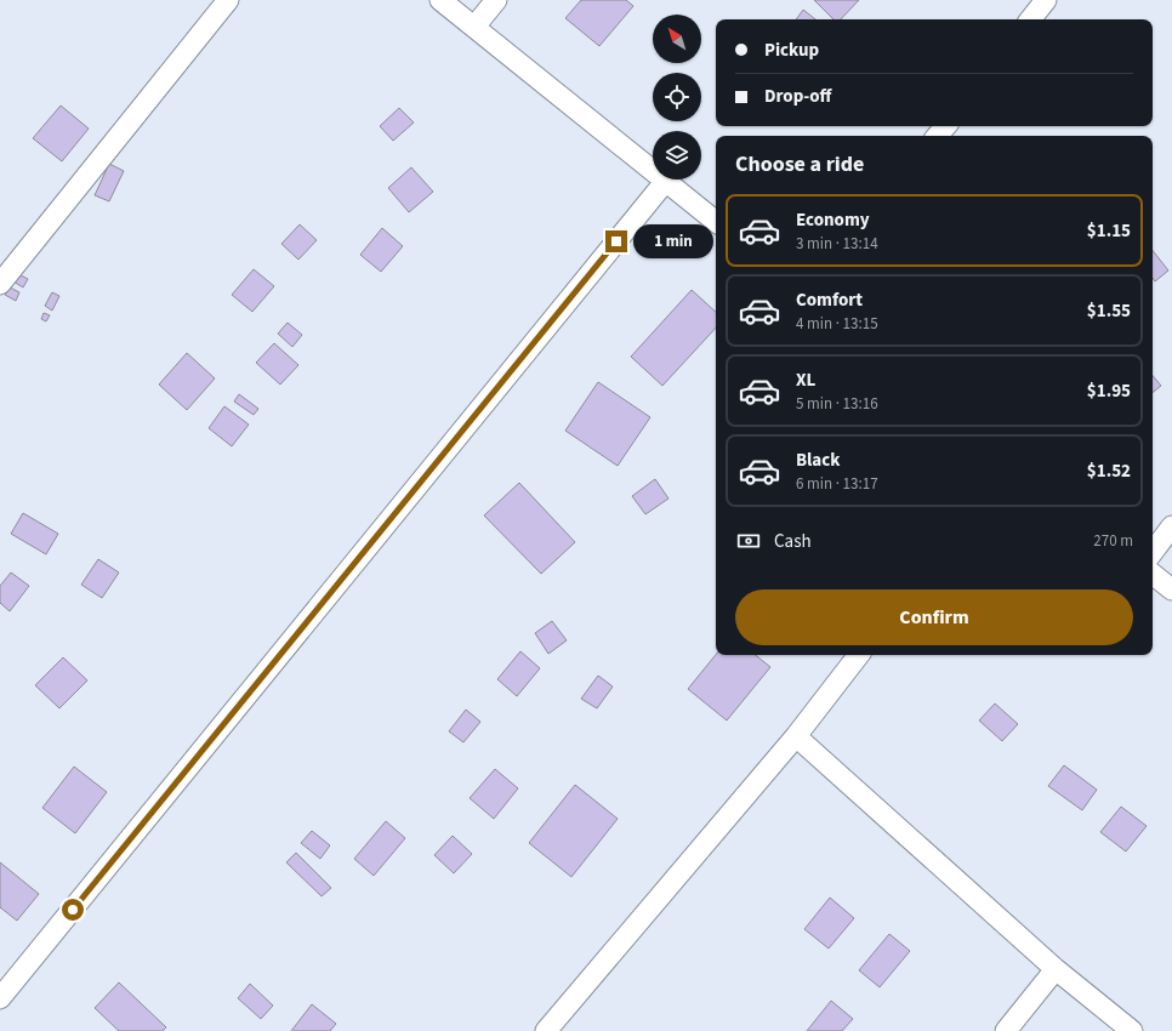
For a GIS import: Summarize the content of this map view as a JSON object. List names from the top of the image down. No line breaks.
{"north":"top left","page":{"banner":["Pickup","Drop-off"],"heading":"Choose a ride","list":[{"name":"Economy","note":"3 min · 13:14","value":"$1.15"},{"name":"Comfort","note":"4 min · 13:15","value":"$1.55"},{"name":"XL","note":"5 min · 13:16","value":"$1.95"},{"name":"Black","note":"6 min · 13:17","value":"$1.52"}],"bubble":"1 min","pay":["Cash","270 m"],"buttons":"Confirm"}}
